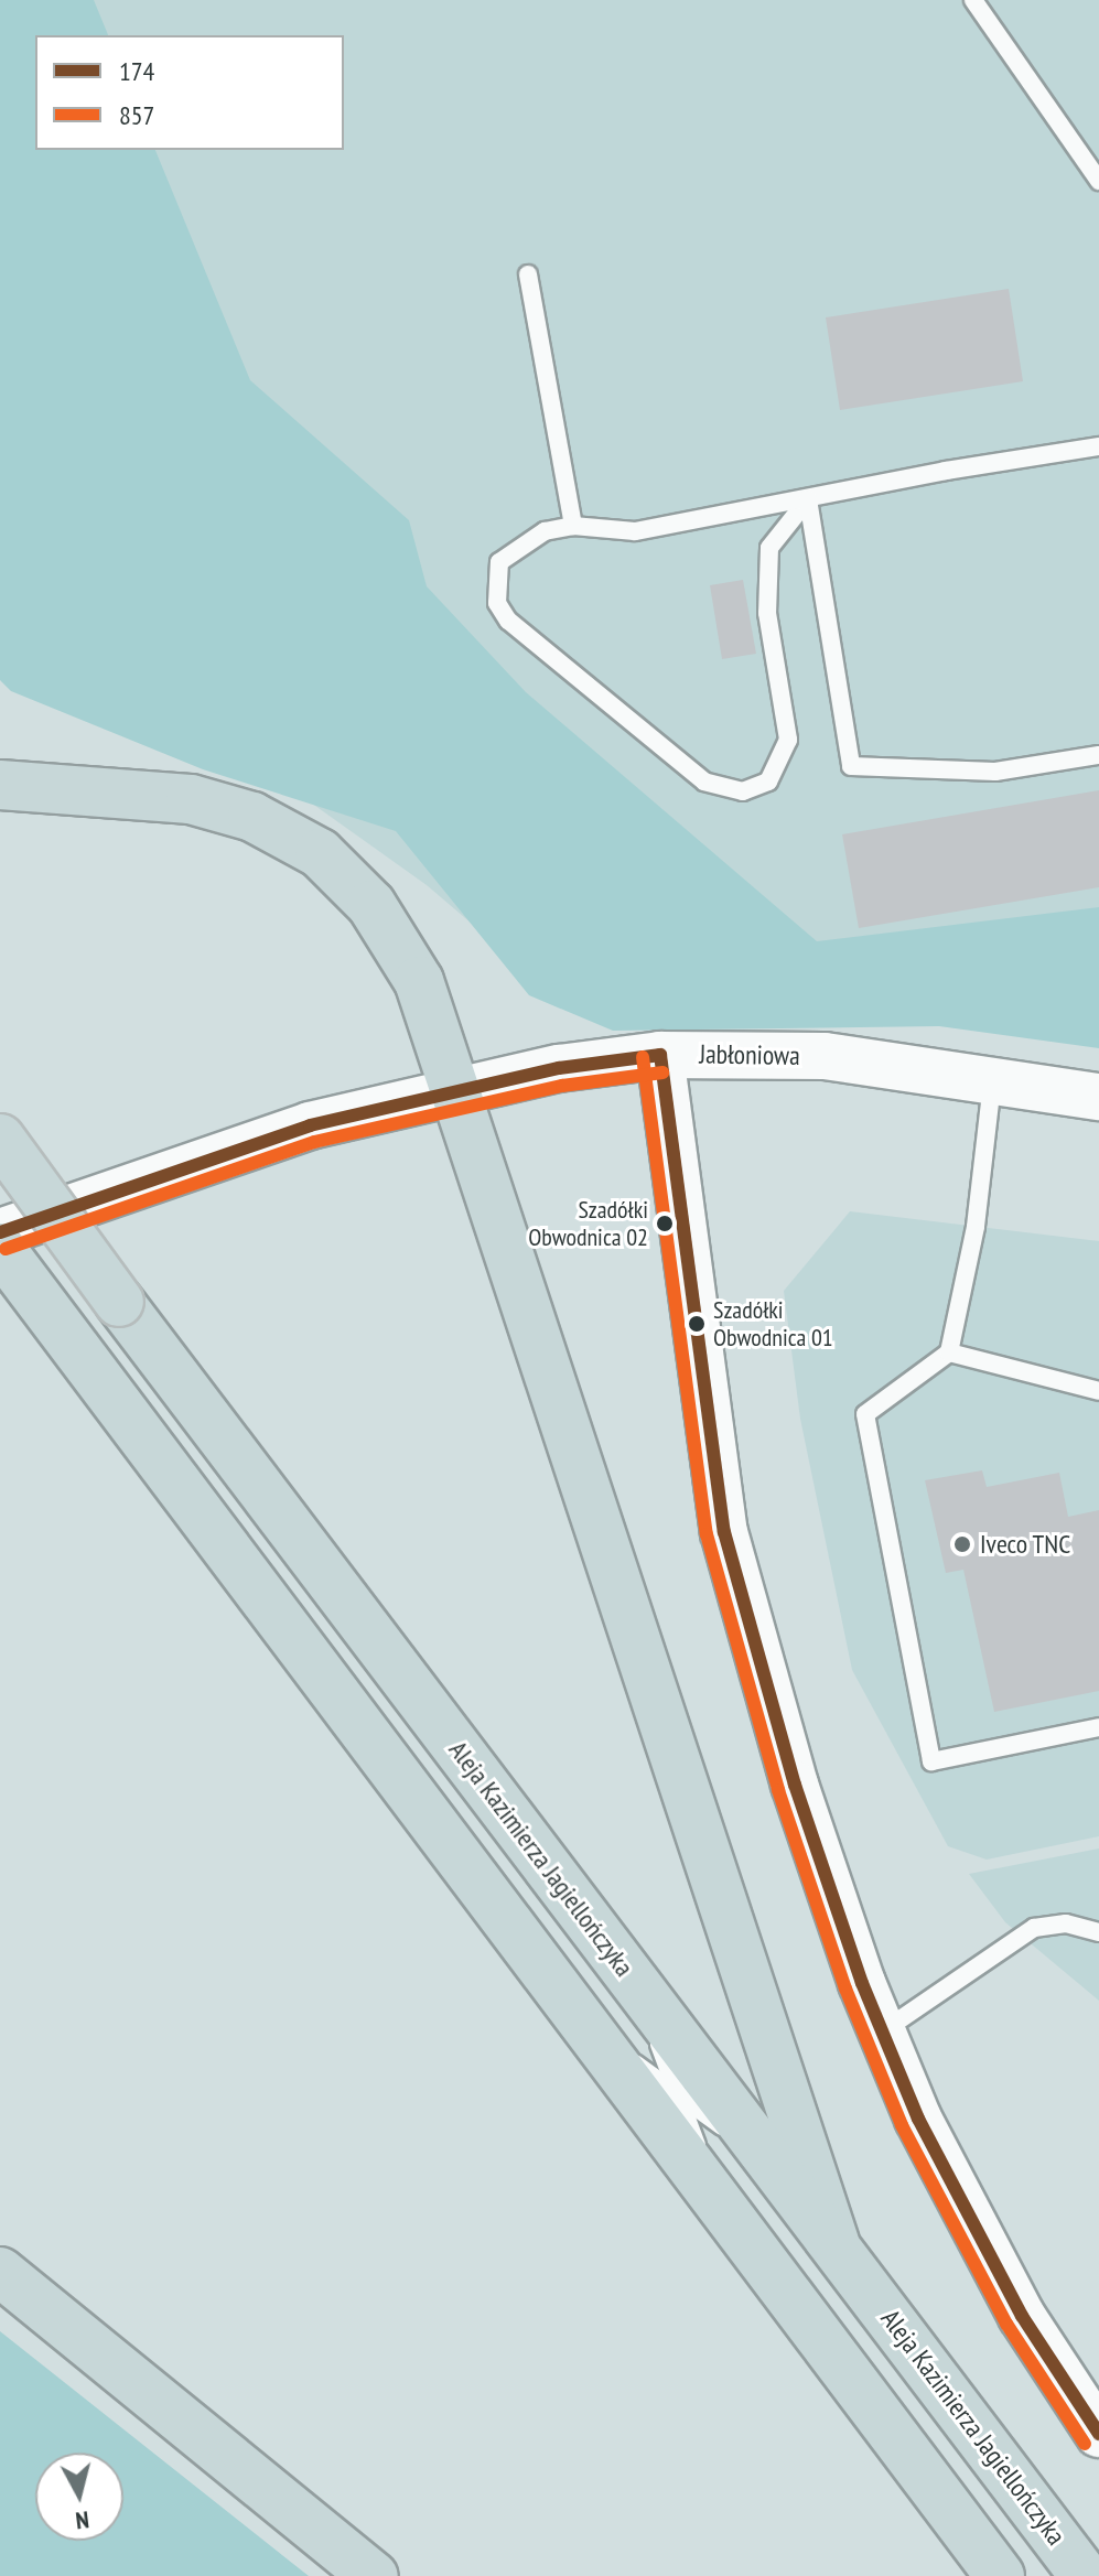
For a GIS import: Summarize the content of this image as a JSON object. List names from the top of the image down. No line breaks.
{"streets":{"highway":["Aleja Kazimierza Jagiellończyka"],"street":["Jabłoniowa"]},"places":["Szadółki Obwodnica 02","Szadółki Obwodnica 01","Iveco TNC"],"lines":["transit line 174","transit line 857"],"legend":["174","857"],"north":"bottom"}
